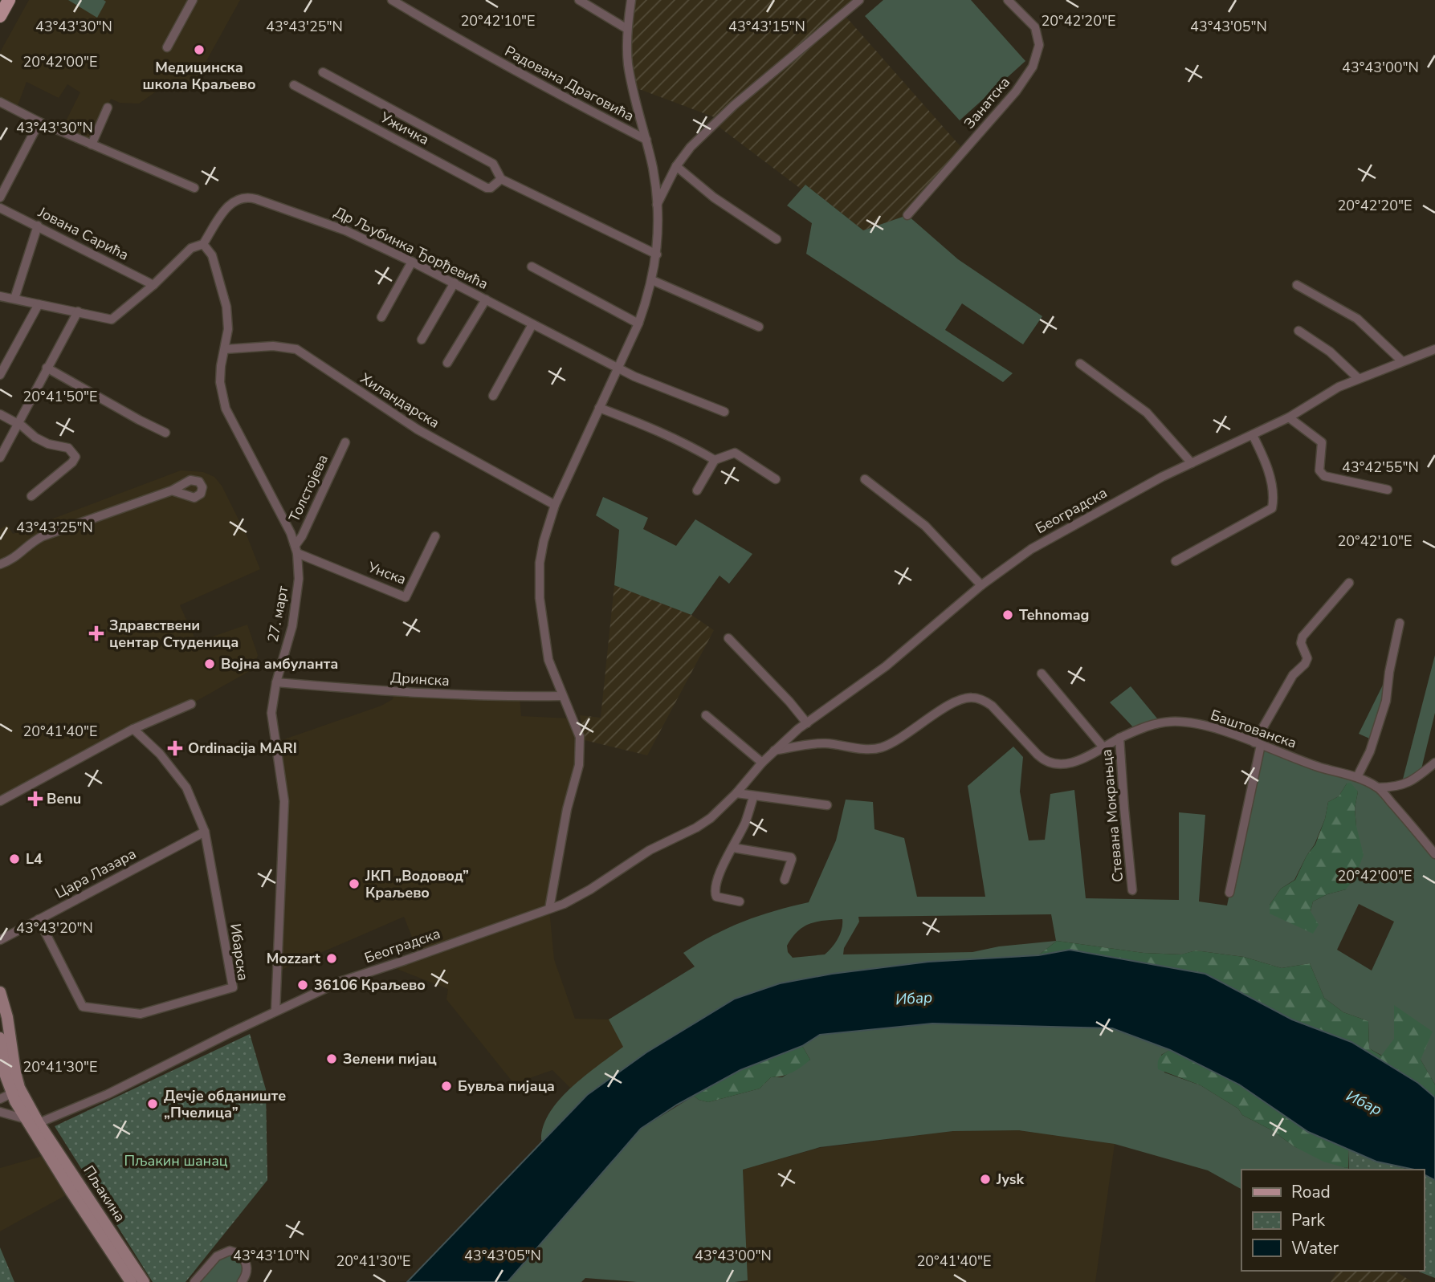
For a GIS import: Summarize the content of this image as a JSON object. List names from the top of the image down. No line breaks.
{"streets":{"main road":["Пљакина"],"street":["Радована Драговића","Занатска","Ужичка","Јована Сарића","Др Љубинка Ђорђевића","Хиландарска","Толстојева","Београдска","Унска","27. март","Дринска","Баштованска","Стевана Мокрањца","Цара Лазара","Ибарска"]},"crossings":[["Др Љубинка Ђорђевића","27. март"],["Хиландарска","27. март"],["Толстојева","Унска"],["Толстојева","27. март"],["Београдска","27. март"],["Београдска","Баштованска"],["Београдска","Пљакина"],["Унска","27. март"],["27. март","Дринска"],["Баштованска","Стевана Мокрањца"],["Цара Лазара","Ибарска"]],"water":["Ибар"],"parks":["Пљакин шанац"],"places":{"other":["Медицинска школа Краљево","Tehnomag","Војна амбуланта","L4","ЈКП „Водовод” Краљево","Mozzart","36106 Краљево","Зелени пијац","Бувља пијаца","Дечје обданиште „Пчелица”","Jysk"],"health":["Здравствени центар Студеница","Ordinacija MARI","Benu"]},"legend":["Road","Park","Water"],"coordinates":["20°42'10\"E","20°42'20\"E","43°43'30\"N","43°43'25\"N","43°43'15\"N","43°43'05\"N","20°42'00\"E","43°43'00\"N","20°41'50\"E","43°42'55\"N","20°41'40\"E","43°43'20\"N","20°41'30\"E","43°43'10\"N"]}
